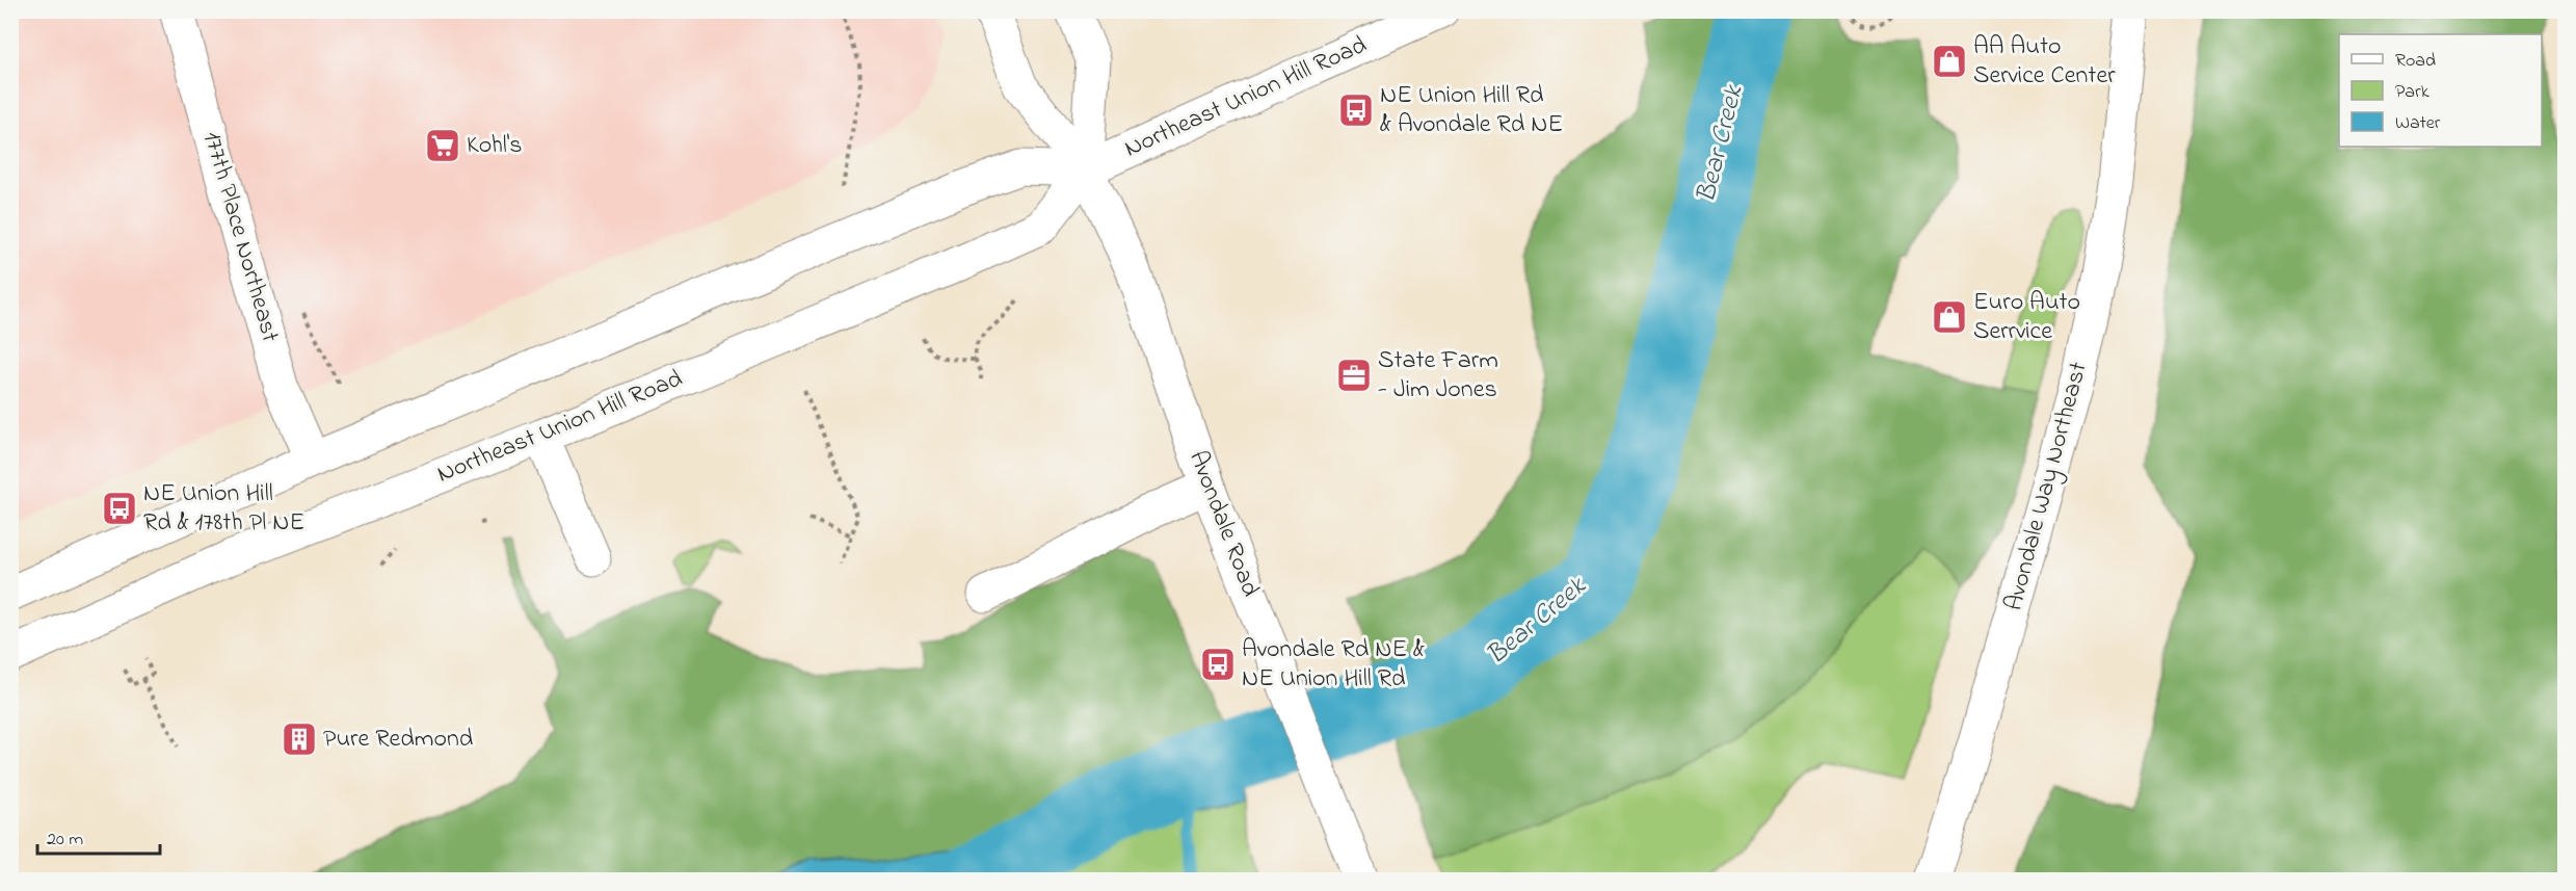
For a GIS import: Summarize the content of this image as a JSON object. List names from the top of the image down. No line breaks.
{"streets":{"main road":["Northeast Union Hill Road","177th Place Northeast","Avondale Way Northeast","Avondale Road"]},"crossings":[["Northeast Union Hill Road","177th Place Northeast"],["Northeast Union Hill Road","Avondale Road"]],"water":["Bear Creek"],"places":{"shop":["AA Auto Service Center","Euro Auto Serrvice"],"bus stop":["NE Union Hill Rd & Avondale Rd NE","NE Union Hill Rd & 178th Pl NE","Avondale Rd NE & NE Union Hill Rd"],"supermarket":["Kohl's"],"office":["State Farm - Jim Jones"],"building":["Pure Redmond"]},"legend":["Road","Park","Water"],"scale_bar":"20 m"}
